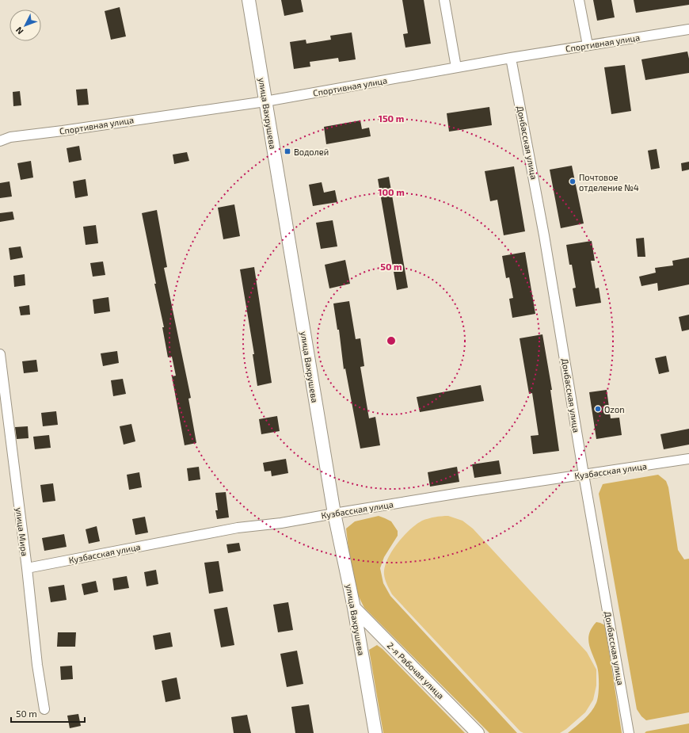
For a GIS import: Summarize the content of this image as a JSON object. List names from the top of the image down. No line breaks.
{"streets":{"main road":["улица Вахрушева","2-я Рабочая улица"],"street":["Спортивная улица","Донбасская улица","Кузбасская улица","улица Мира"]},"crossings":[["Спортивная улица","улица Вахрушева"],["Спортивная улица","Донбасская улица"],["улица Вахрушева","Кузбасская улица"],["улица Вахрушева","2-я Рабочая улица"],["Донбасская улица","Кузбасская улица"],["Кузбасская улица","улица Мира"]],"places":{"transit":["Водолей"],"other":["Почтовое отделение №4","Ozon"]},"scale_bar":"50 m","north":"bottom left","rings":["150 m","100 m","50 m"]}
